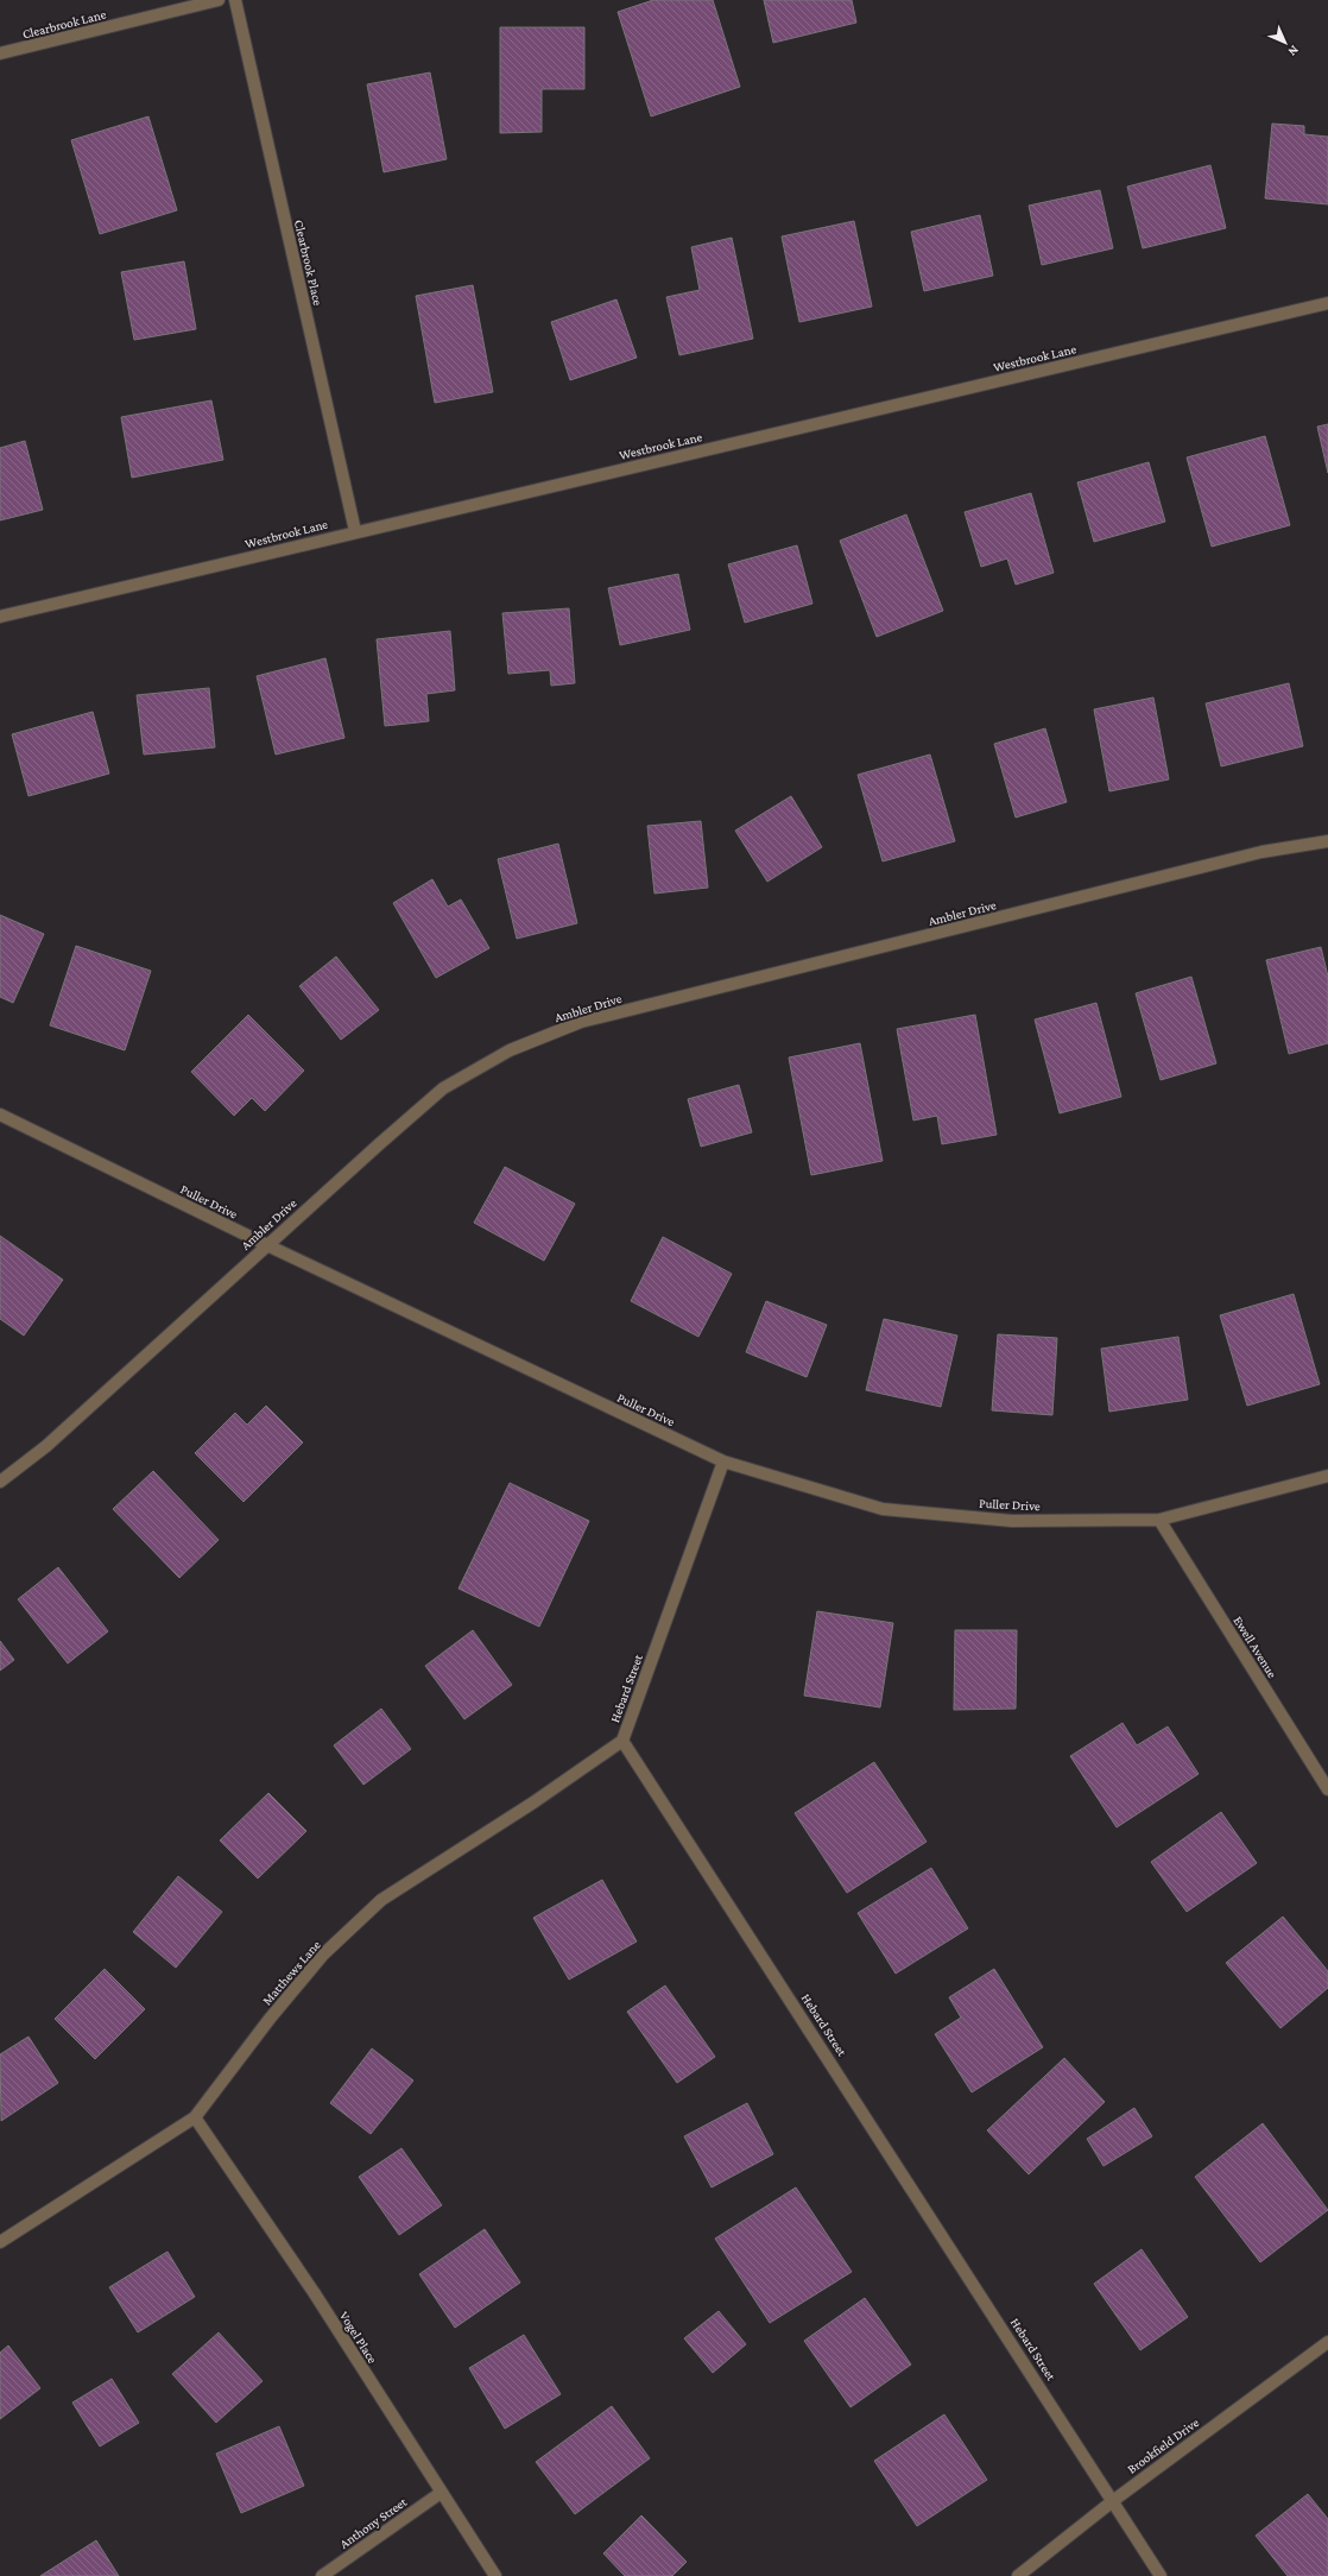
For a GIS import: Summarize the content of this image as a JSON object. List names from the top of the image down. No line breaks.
{"streets":{"street":["Clearbrook Lane","Clearbrook Place","Westbrook Lane","Ambler Drive","Puller Drive","Ewell Avenue","Hebard Street","Matthews Lane","Vogel Place","Brookfield Drive","Anthony Street"]},"crossings":[["Clearbrook Place","Westbrook Lane"],["Ambler Drive","Puller Drive"],["Puller Drive","Ewell Avenue"],["Puller Drive","Hebard Street"],["Hebard Street","Matthews Lane"],["Hebard Street","Brookfield Drive"],["Matthews Lane","Vogel Place"],["Vogel Place","Anthony Street"]],"north":"bottom right"}
